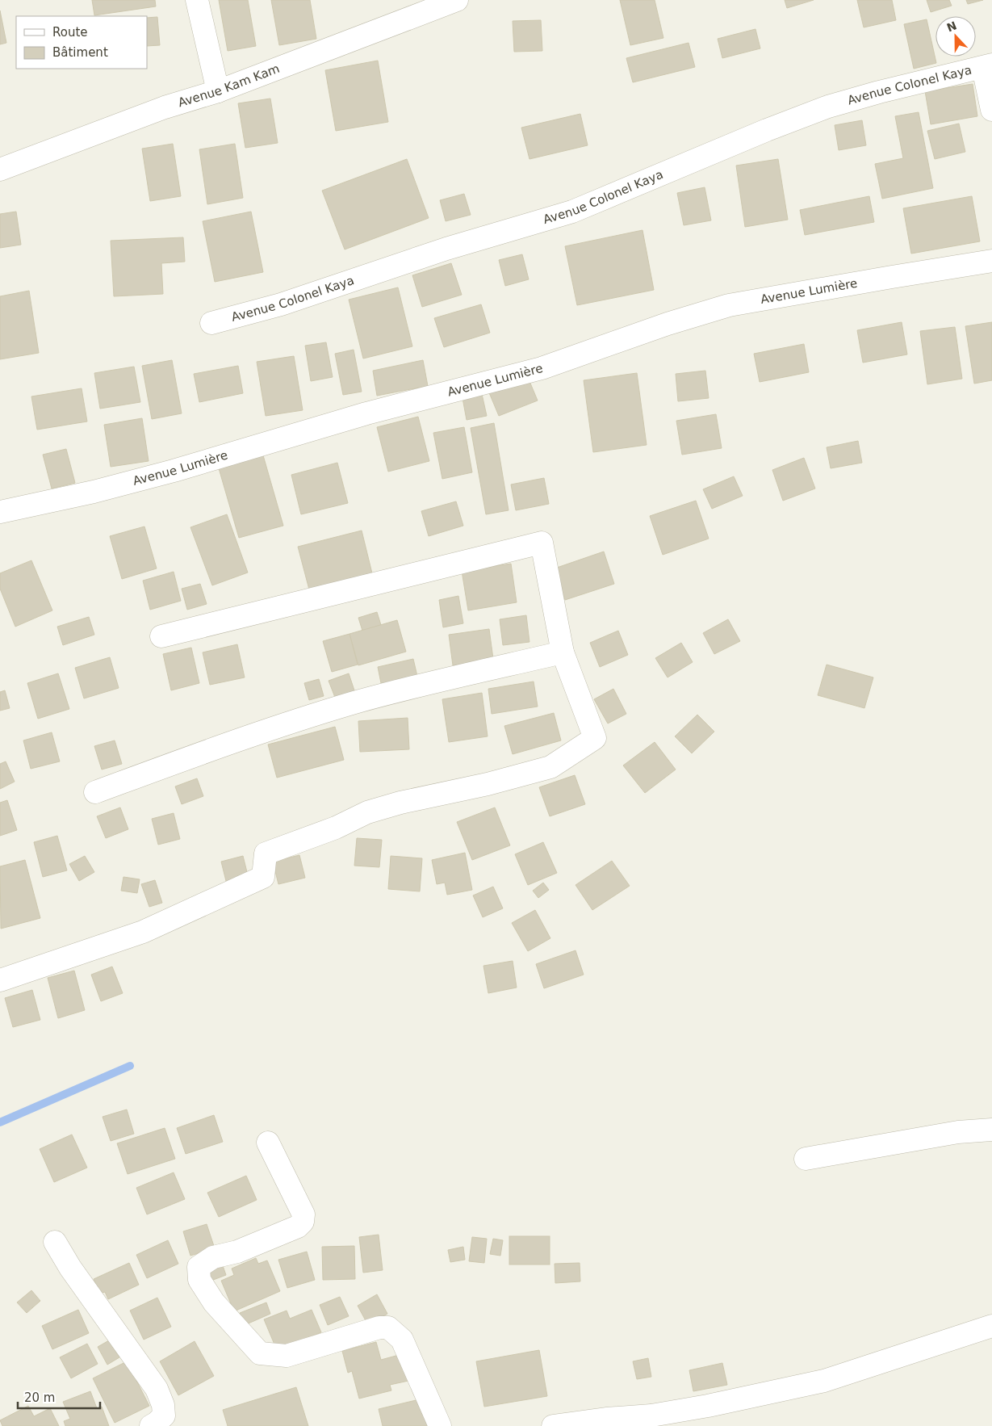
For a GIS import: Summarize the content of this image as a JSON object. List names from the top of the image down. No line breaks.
{"streets":{"street":["Avenue Kam Kam","Avenue Colonel Kaya","Avenue Lumière"]},"legend":["Route","Bâtiment"],"scale_bar":"20 m","north":"top"}
